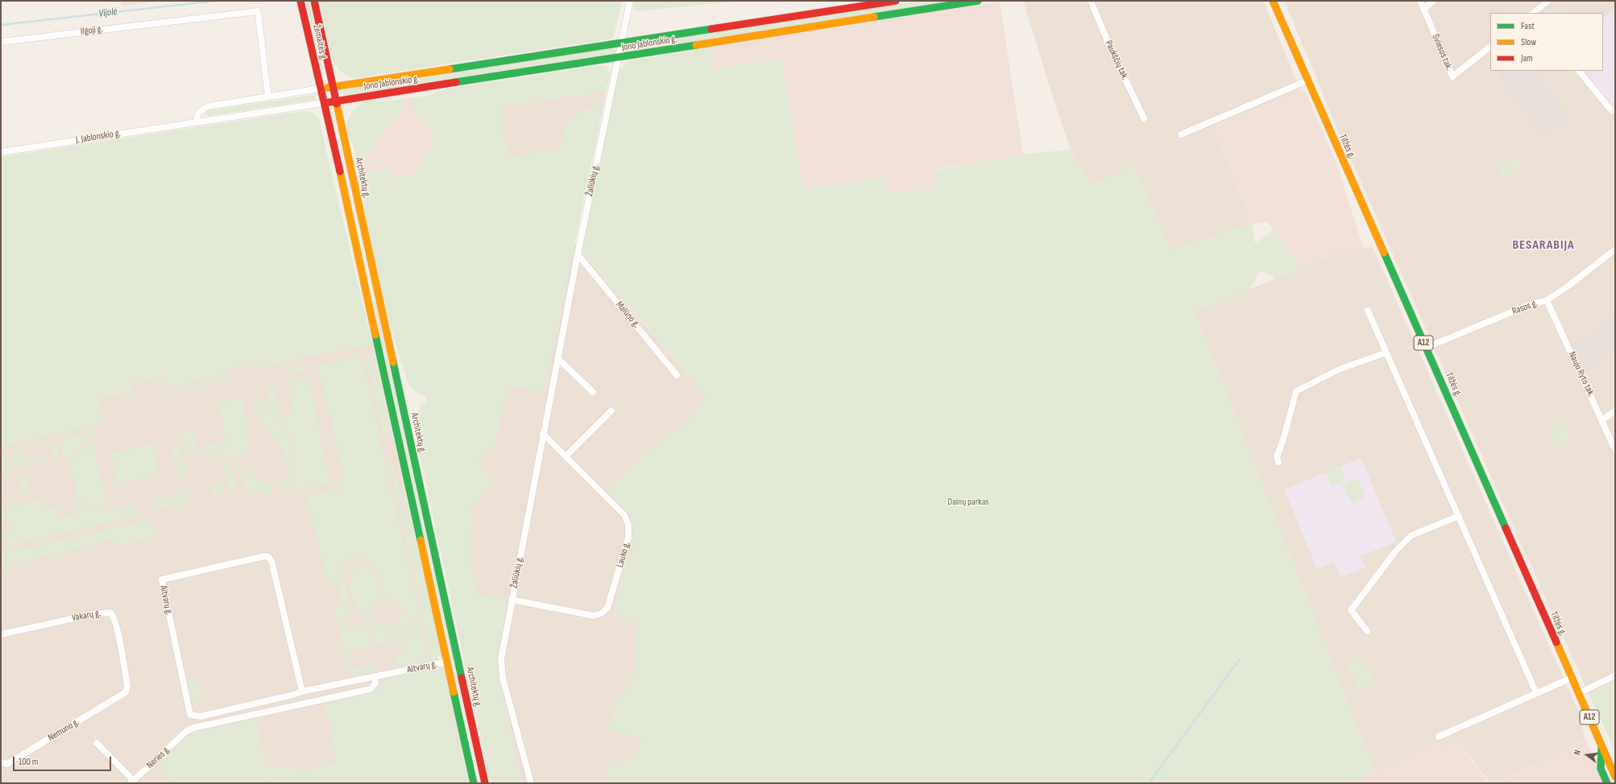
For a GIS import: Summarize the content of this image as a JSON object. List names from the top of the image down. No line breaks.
{"streets":{"main road":["Žemaitės g.","Jono Jablonskio g.","Tilžės g.","Architektų g.","A12"],"street":["Ilgoji g.","Šviesos tak.","Paukščių tak.","J. Jablonskio g.","Žaliūkių g.","Rasos g.","Malūno g.","Naujo Ryto tak.","Lauko g.","Aitvarų g.","Vakarų g.","Nemuno g.","Neries g."]},"crossings":[["Žemaitės g.","Jono Jablonskio g."],["Žemaitės g.","Architektų g."],["Jono Jablonskio g.","J. Jablonskio g."],["Jono Jablonskio g.","Architektų g."],["Jono Jablonskio g.","Žaliūkių g."],["J. Jablonskio g.","Architektų g."],["Tilžės g.","Rasos g."],["Architektų g.","Aitvarų g."],["Žaliūkių g.","Malūno g."],["Žaliūkių g.","Lauko g."],["Rasos g.","Naujo Ryto tak."],["Aitvarų g.","Neries g."],["Vakarų g.","Nemuno g."]],"districts":["BESARABIJA"],"water":["Vijolė"],"parks":["Dainų parkas"],"legend":["Fast","Slow","Jam"],"scale_bar":"100 m","north":"left"}
